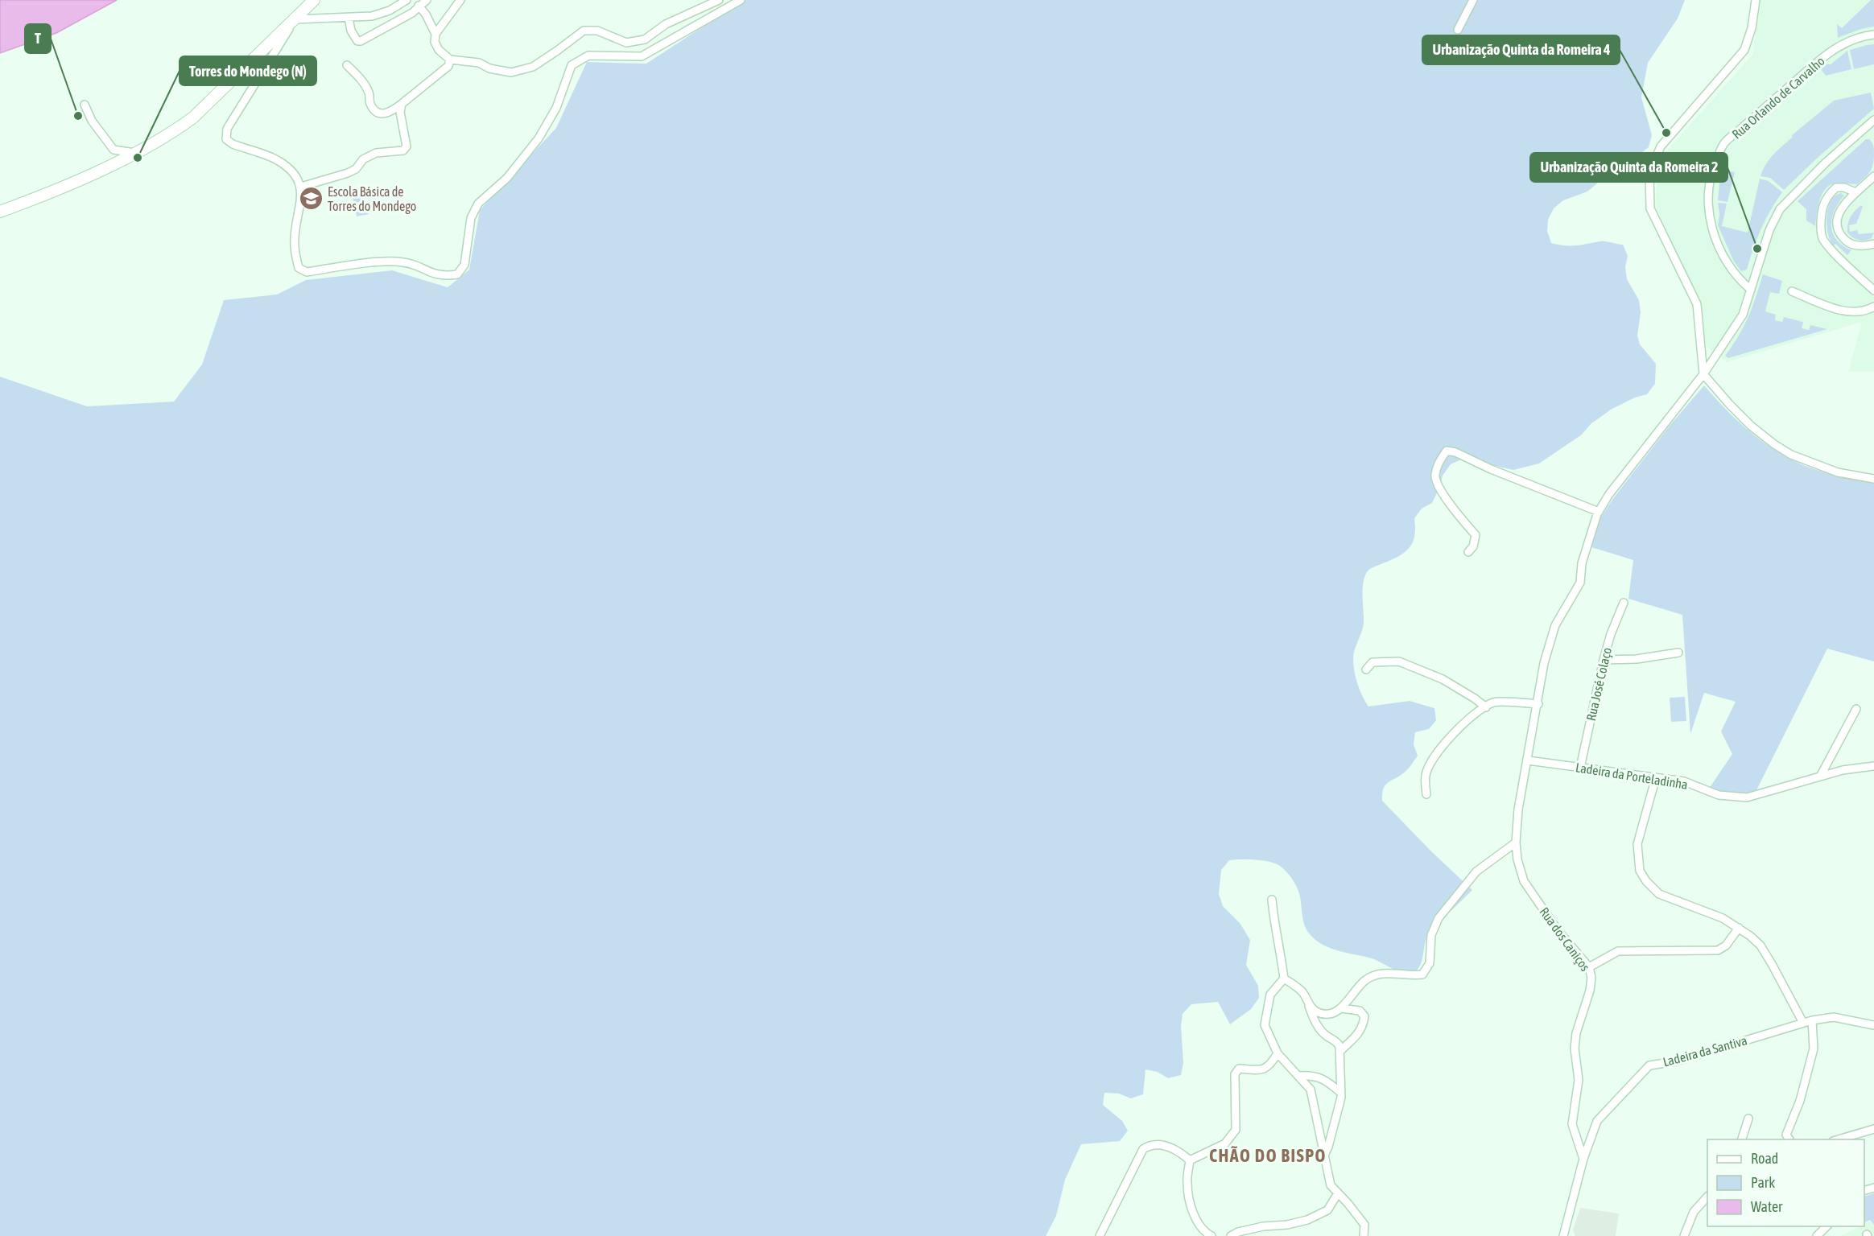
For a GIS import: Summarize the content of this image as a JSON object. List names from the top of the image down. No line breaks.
{"streets":{"street":["Rua Orlando de Carvalho","Rua José Colaço","Ladeira da Porteladinha","Rua dos Caniços","Ladeira da Santiva"]},"crossings":[["Rua Orlando de Carvalho","Rua dos Caniços"],["Rua José Colaço","Ladeira da Porteladinha"],["Ladeira da Porteladinha","Rua dos Caniços"],["Rua dos Caniços","Ladeira da Santiva"]],"districts":["CHÃO DO BISPO"],"places":{"other":["T","Urbanização Quinta da Romeira 4","Torres do Mondego (N)","Urbanização Quinta da Romeira 2"],"school or university":["Escola Básica de Torres do Mondego"]},"legend":["Road","Park","Water"]}
